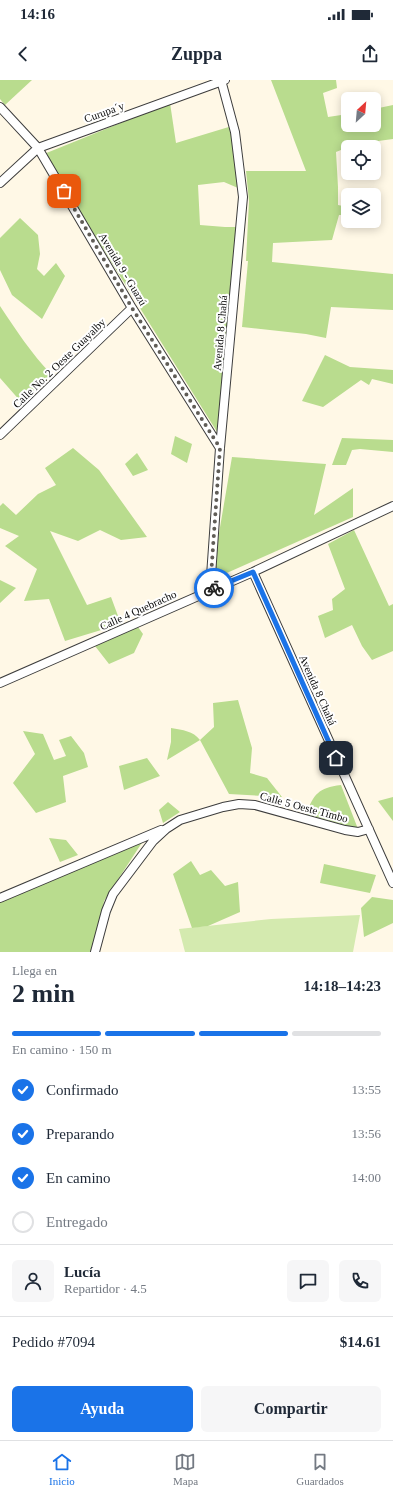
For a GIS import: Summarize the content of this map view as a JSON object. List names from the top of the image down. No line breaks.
{"streets":{"street":["Curupa´y","Avenida 9 - Guazú","Avenida 8 Chahá","Calle No. 2 Oeste Guayalby","Calle 4 Quebracho","Calle 5 Oeste Timbo"]},"crossings":[["Curupa´y","Avenida 9 - Guazú"],["Curupa´y","Avenida 8 Chahá"],["Avenida 9 - Guazú","Avenida 8 Chahá"],["Avenida 9 - Guazú","Calle No. 2 Oeste Guayalby"],["Avenida 8 Chahá","Calle 4 Quebracho"],["Avenida 8 Chahá","Calle 5 Oeste Timbo"]],"north":"top right","page":{"status":"14:16","header":"Zuppa","heading":["2 min","Llega en","14:18–14:23"],"panel":["Lucía","Repartidor · 4.5","Pedido #7094","$14.61"],"bar":"En camino · 150 m","list":[["Confirmado","13:55"],["Preparando","13:56"],["En camino","14:00"],"Entregado"],"buttons":["Ayuda","Compartir"],"tabs":["Inicio","Mapa","Guardados"]}}
